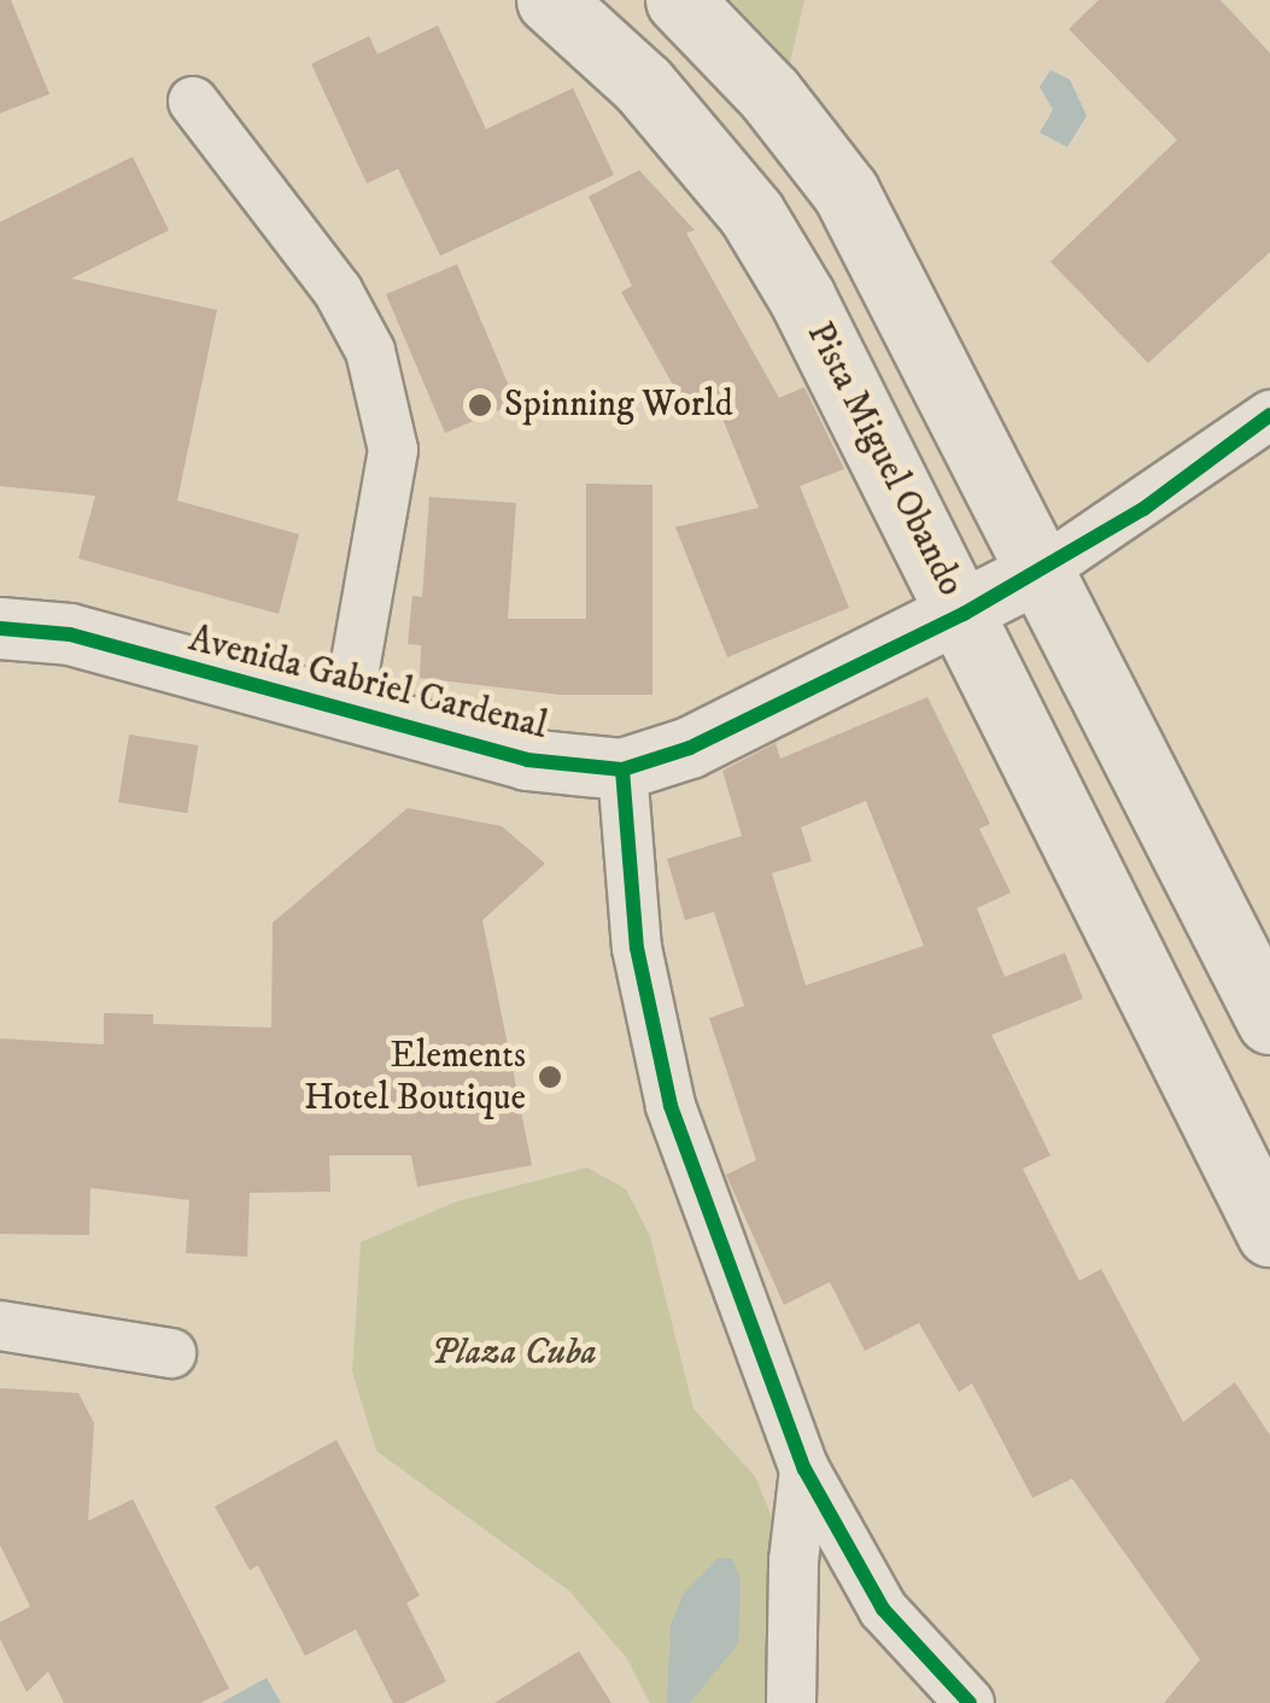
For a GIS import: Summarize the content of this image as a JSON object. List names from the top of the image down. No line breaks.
{"streets":{"main road":["Pista Miguel Obando"],"street":["Avenida Gabriel Cardenal"]},"crossings":[["Pista Miguel Obando","Avenida Gabriel Cardenal"]],"parks":["Plaza Cuba"],"places":["Spinning World","Elements Hotel Boutique"]}
